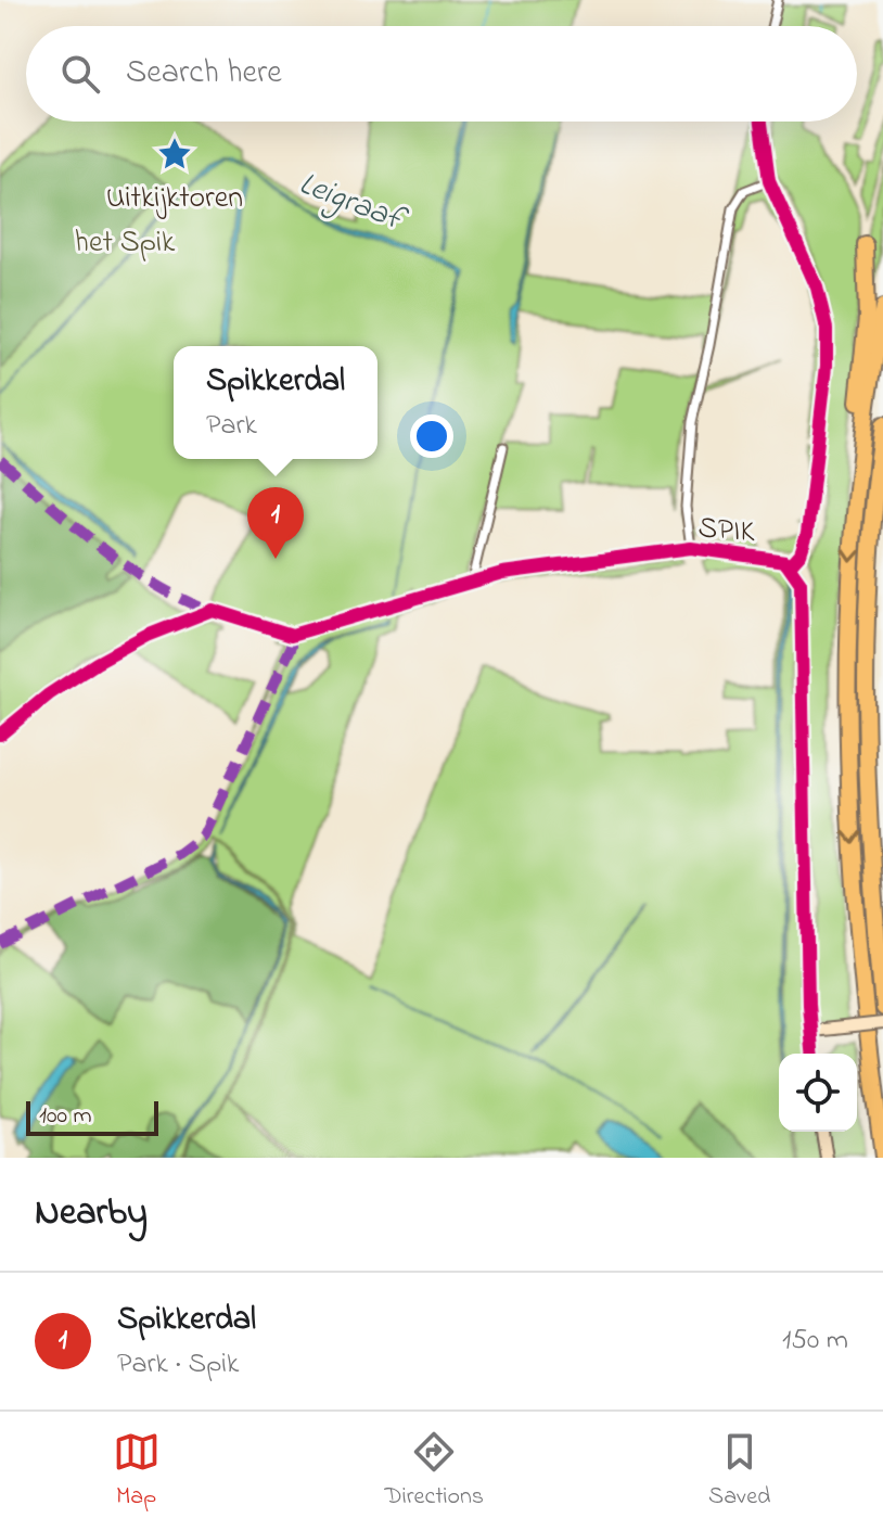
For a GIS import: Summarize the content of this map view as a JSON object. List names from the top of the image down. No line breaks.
{"streets":{"street":["SPIK"]},"water":["Leigraaf"],"parks":["het Spik"],"places":{"place":["Uitkijktoren"]},"scale_bar":"100 m","page":{"search":"Search here","popup":["Spikkerdal","Park"],"pins":"1","scale":"100 m","heading":"Nearby","list":[{"mark":"1","name":"Spikkerdal","note":"Park · Spik","value":"150 m"}],"nav":["Map","Directions","Saved"]}}
